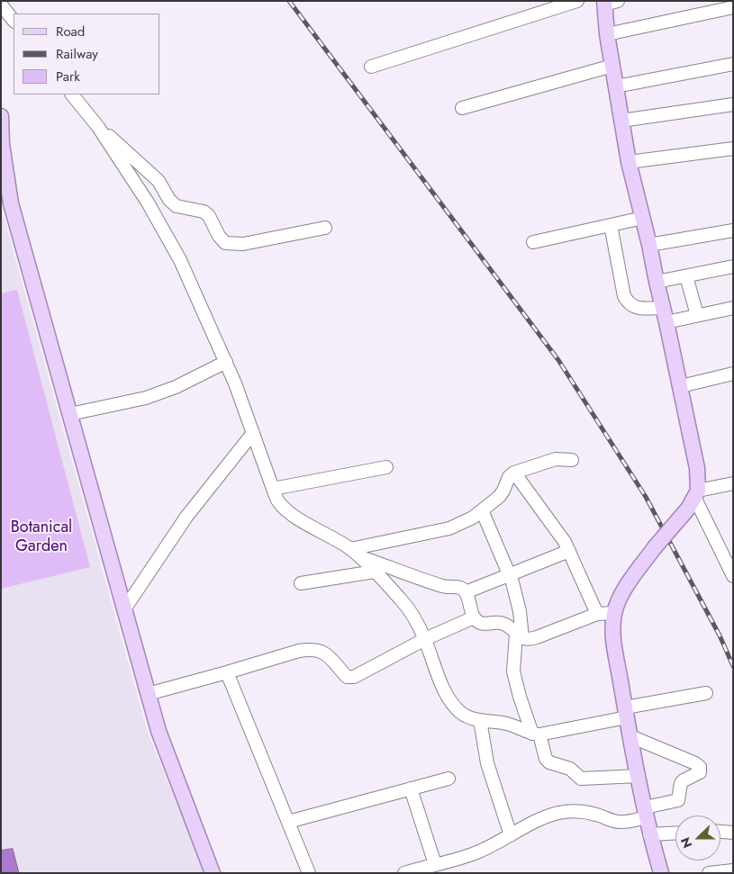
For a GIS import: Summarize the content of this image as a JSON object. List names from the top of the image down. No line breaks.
{"parks":["Botanical Garden"],"legend":["Road","Railway","Park"],"north":"left"}
